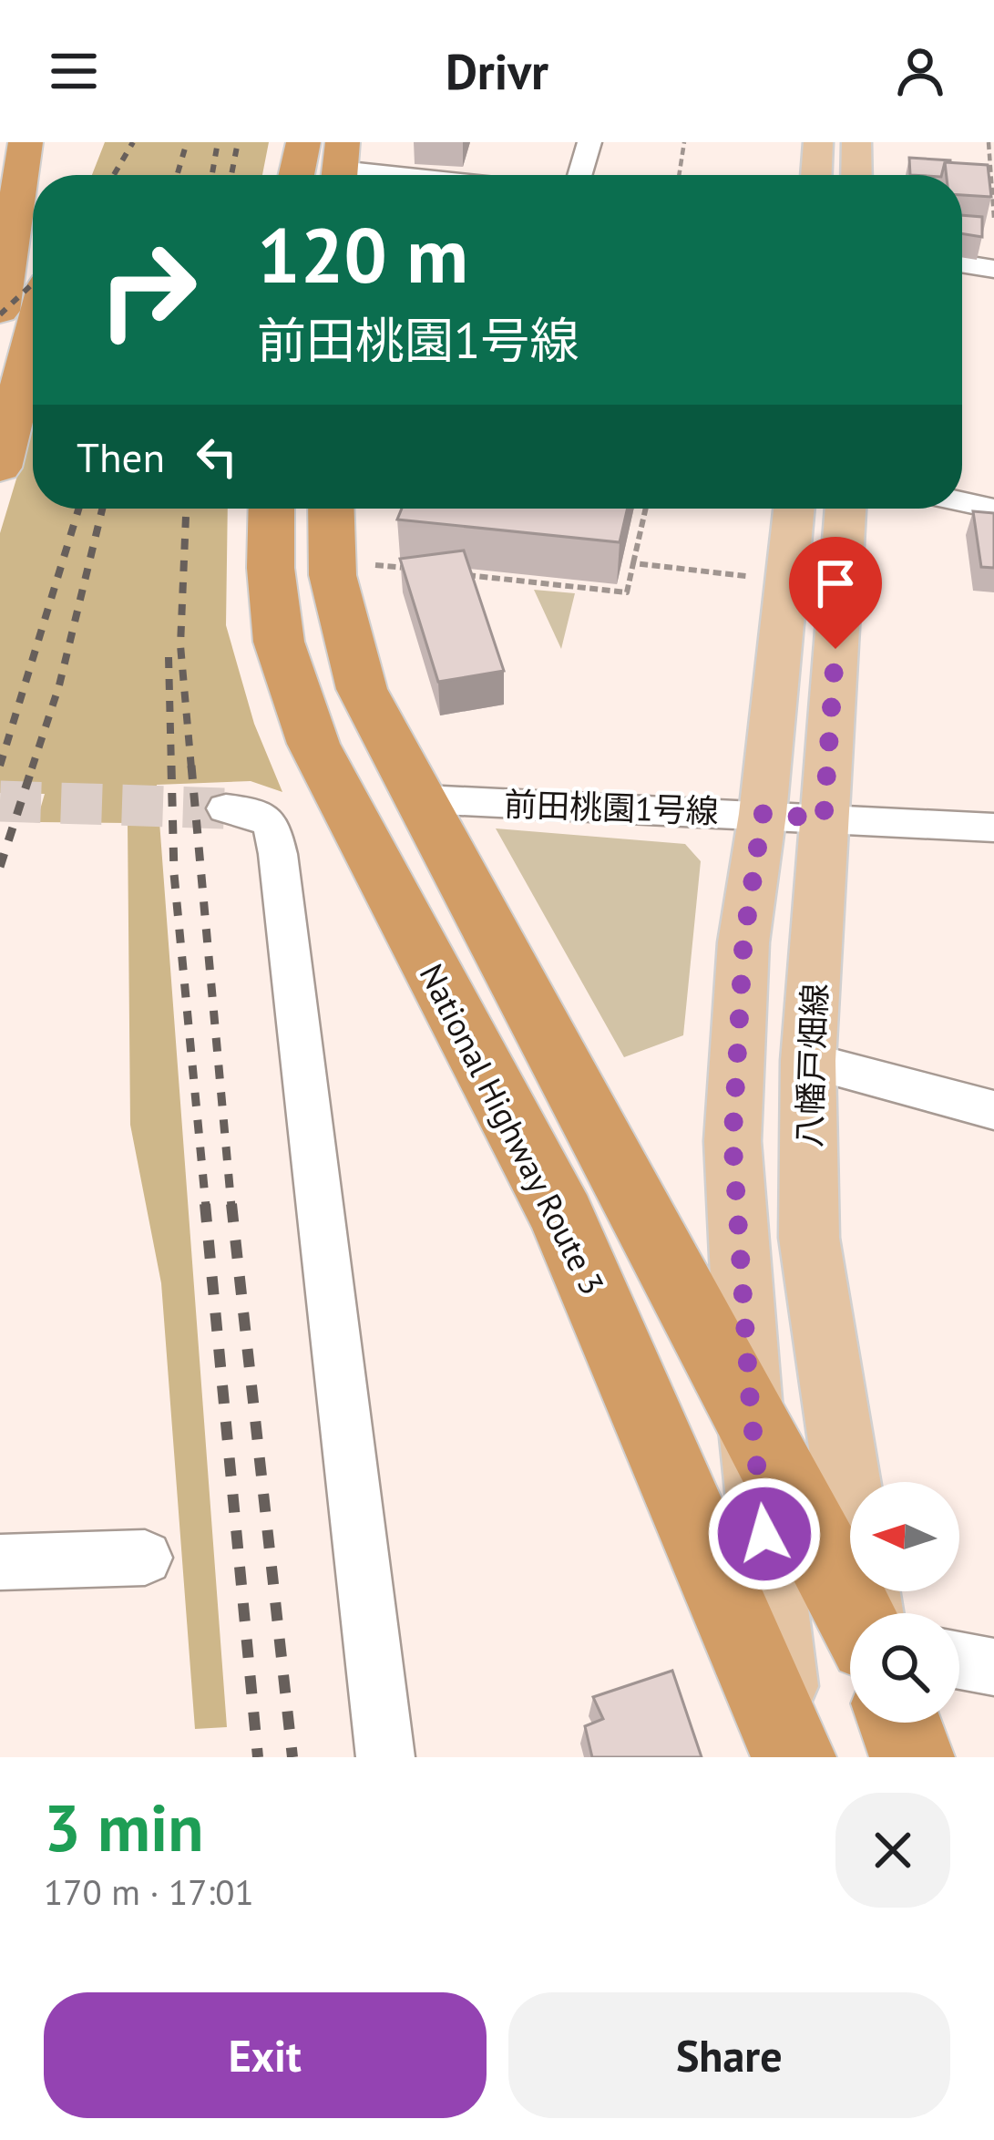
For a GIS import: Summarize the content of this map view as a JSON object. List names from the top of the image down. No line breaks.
{"streets":{"highway":["National Highway Route 3"],"main road":["八幡戸畑線"],"street":["前田桃園1号線"]},"crossings":[["前田桃園1号線","八幡戸畑線"]],"north":"left","page":{"header":"Drivr","turn":["120 m","前田桃園1号線"],"then":"Then","heading":["3 min","170 m · 17:01"],"buttons":["Exit","Share"]}}
